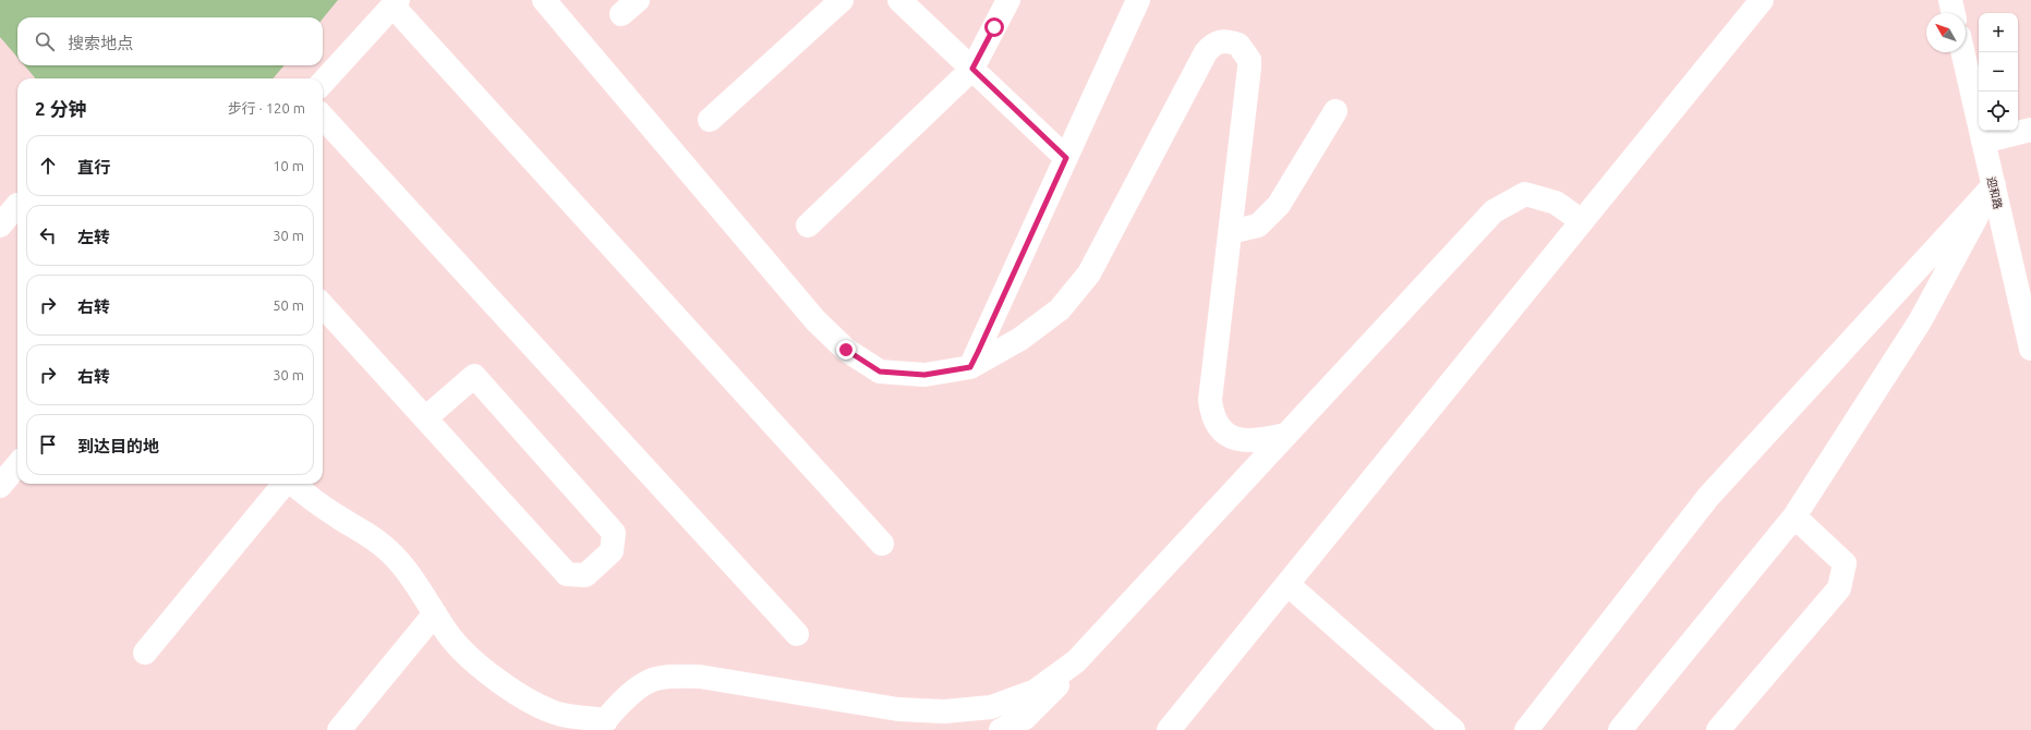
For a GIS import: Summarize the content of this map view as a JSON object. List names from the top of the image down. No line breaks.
{"streets":{"main road":["迎和路"]},"north":"top left","page":{"map_buttons":["+","−"],"search":"搜索地点","heading":["2 分钟","步行 · 120 m"],"list":[["直行","10 m"],["左转","30 m"],["右转","50 m"],["右转","30 m"],"到达目的地"]}}
